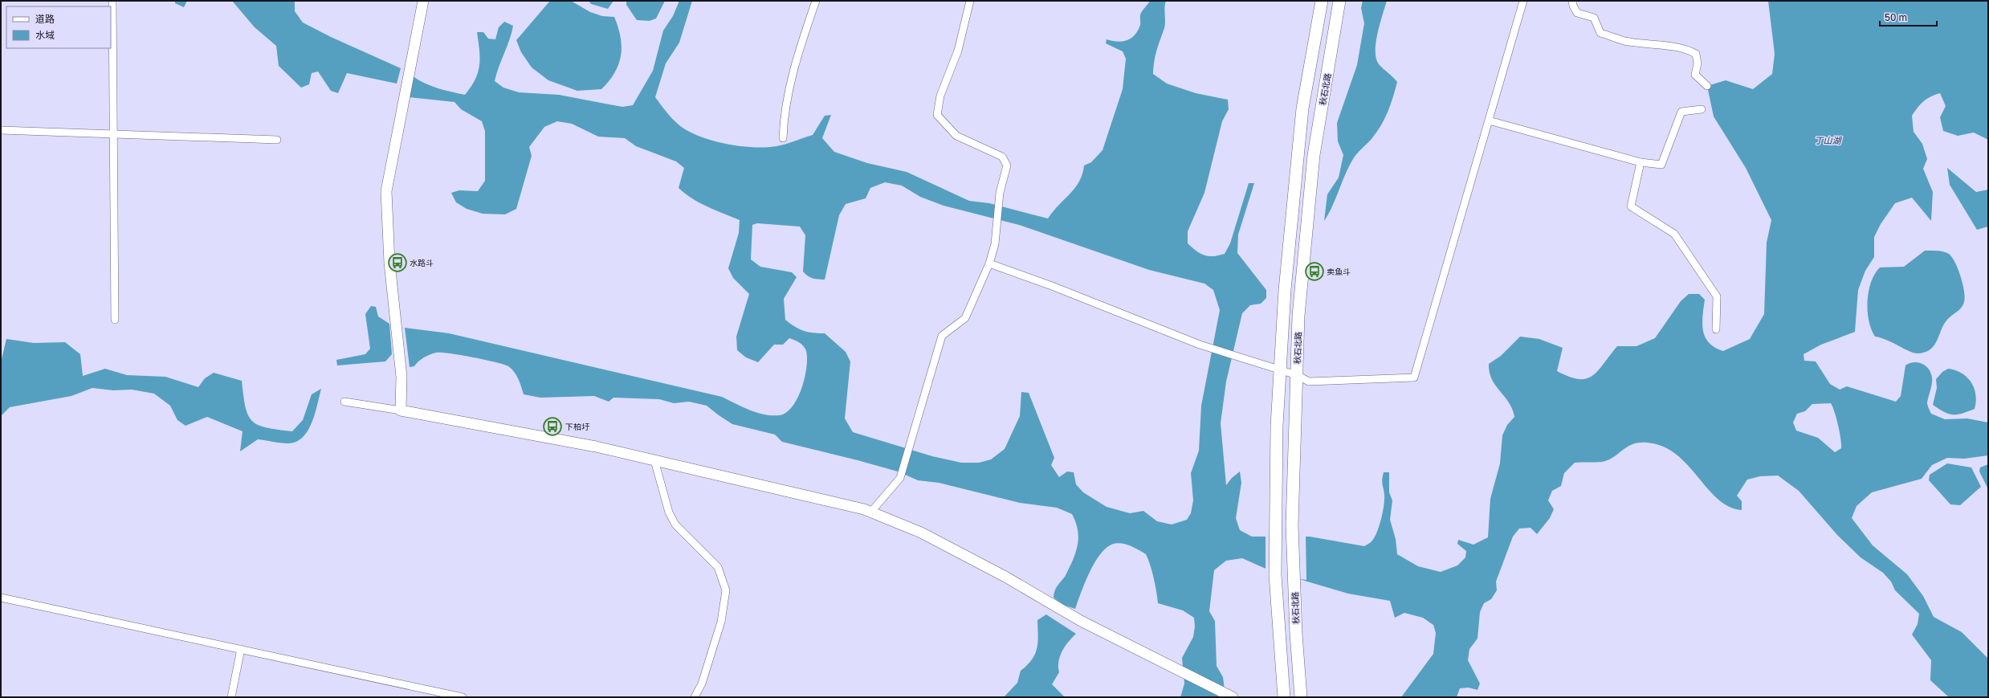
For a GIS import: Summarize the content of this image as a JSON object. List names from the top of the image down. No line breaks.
{"streets":{"main road":["秋石北路"]},"water":["丁山湖"],"places":{"bus stop":["水路斗","卖鱼斗","下柏圩"]},"legend":["道路","水域"],"scale_bar":"50 m"}
